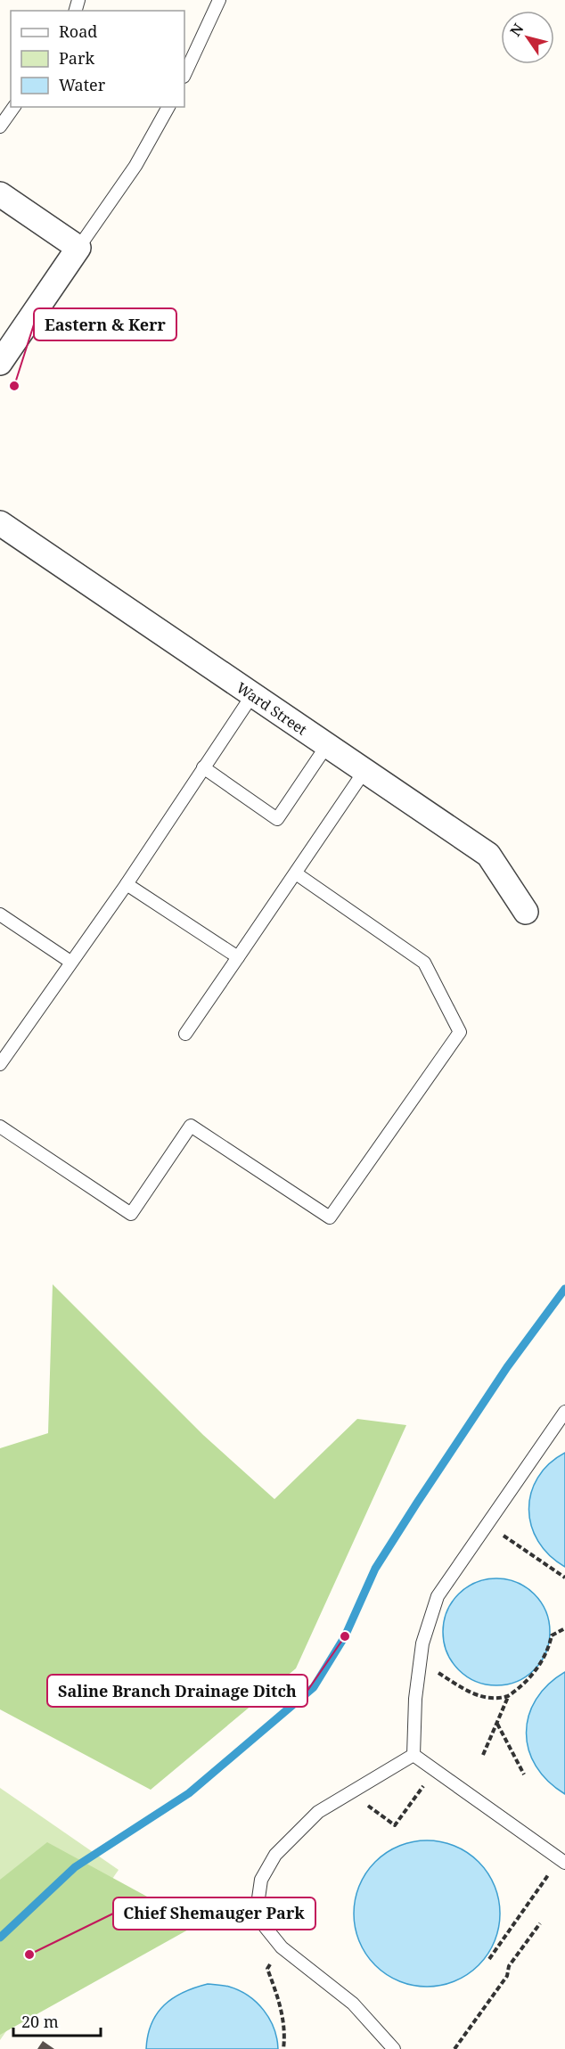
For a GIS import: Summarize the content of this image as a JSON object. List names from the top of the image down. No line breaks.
{"streets":{"street":["Ward Street"]},"places":["Eastern & Kerr","Saline Branch Drainage Ditch","Chief Shemauger Park"],"legend":["Road","Park","Water"],"scale_bar":"20 m","north":"top left"}
